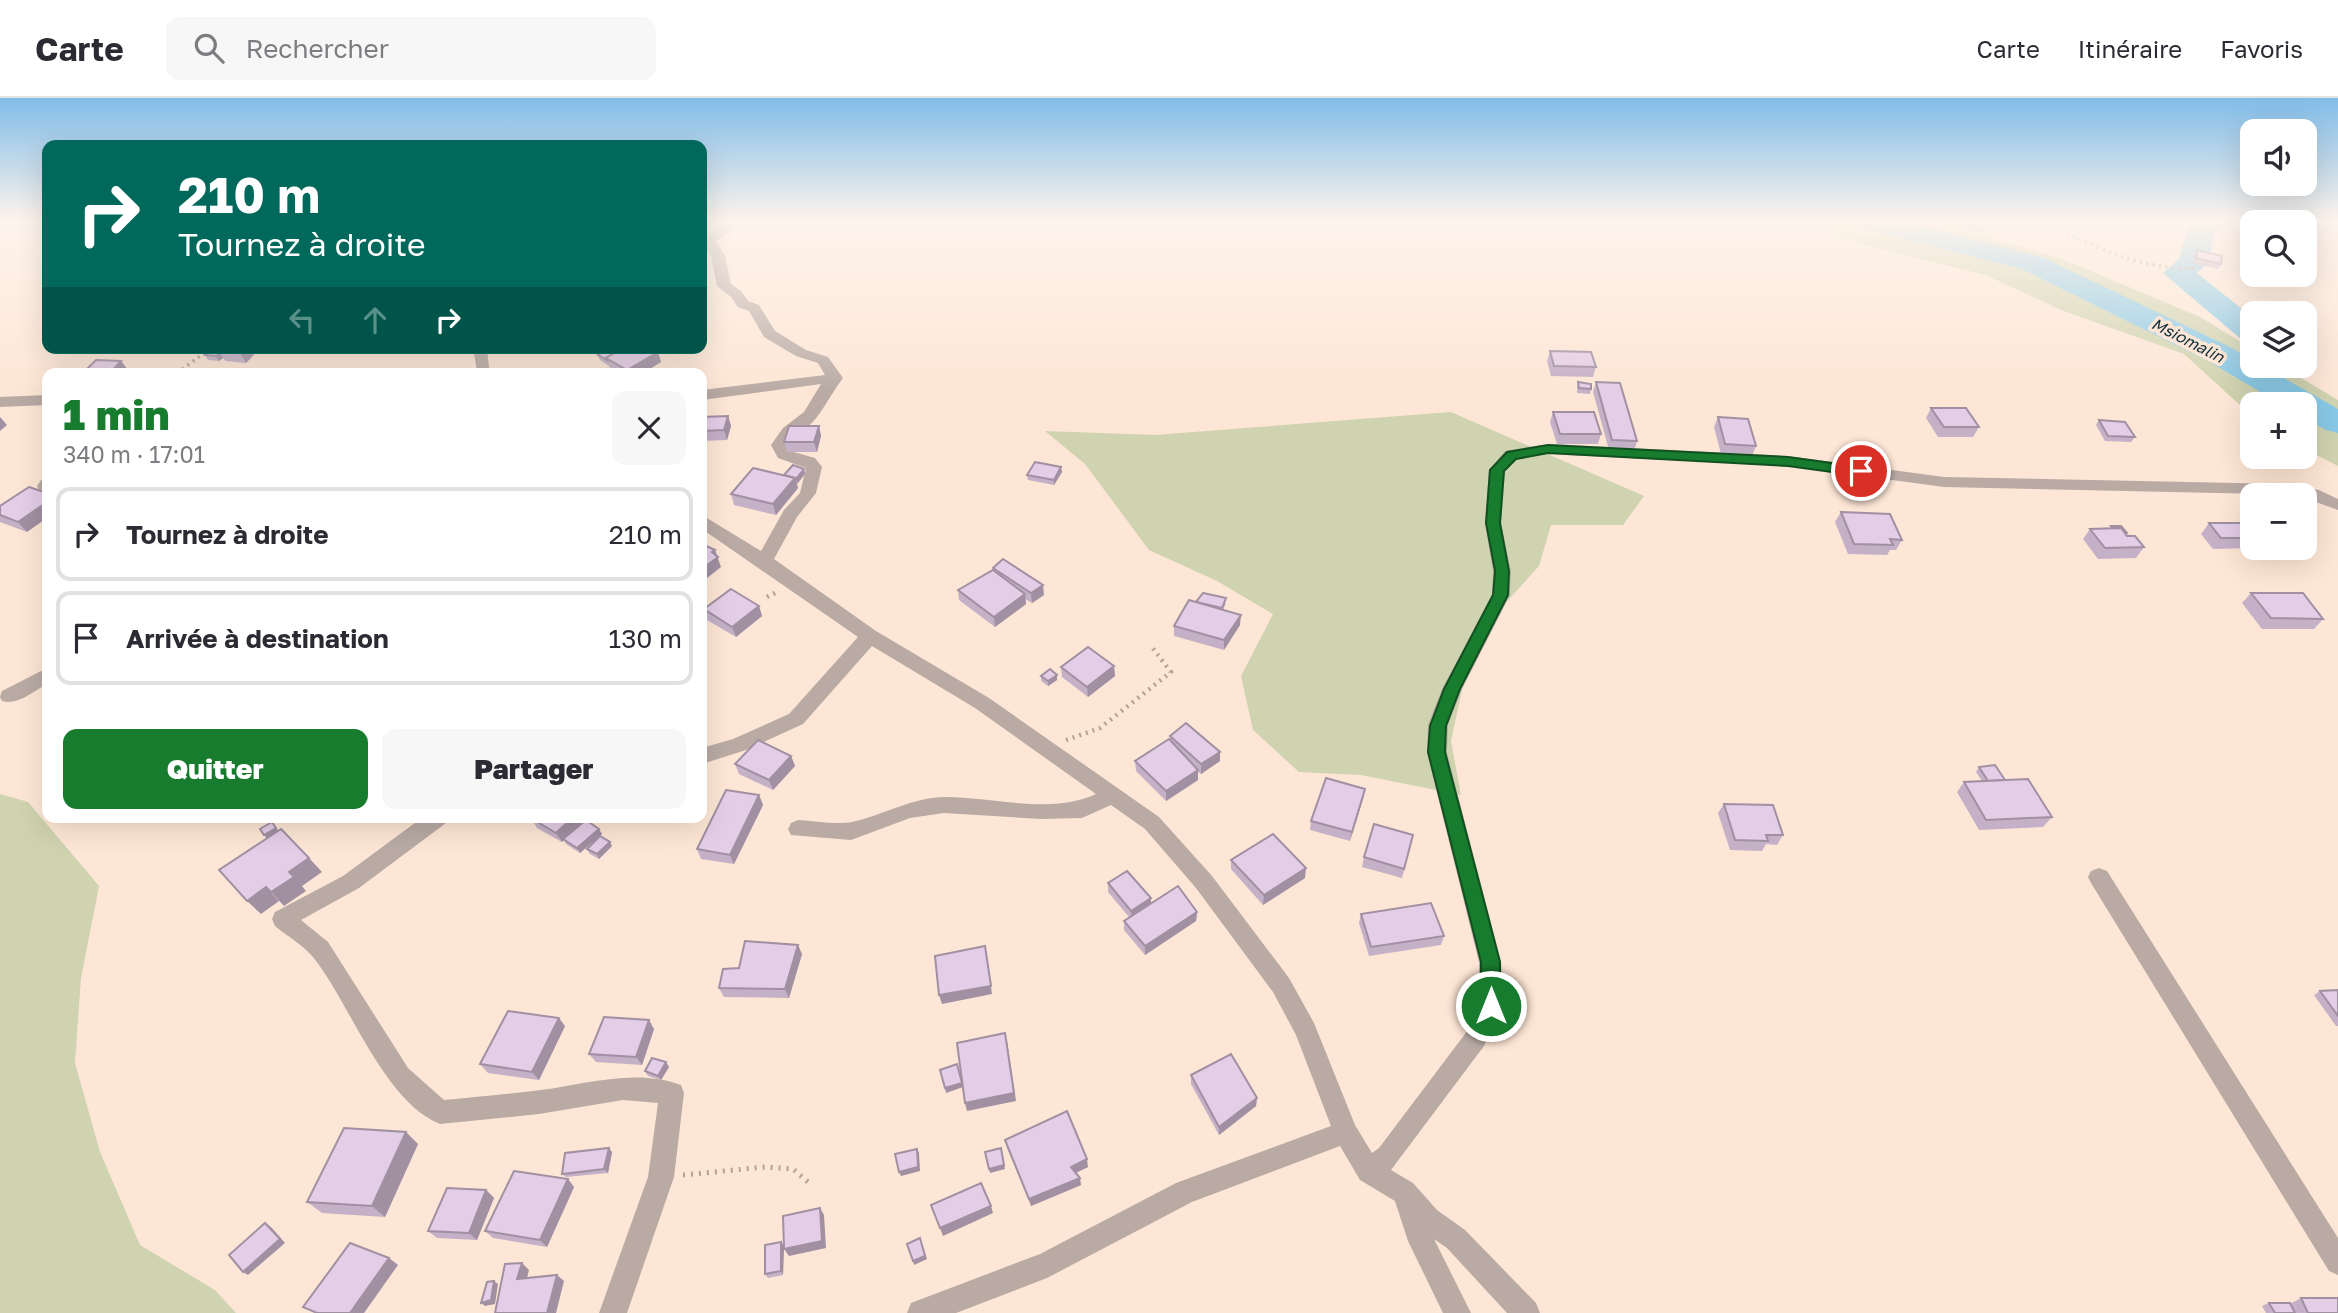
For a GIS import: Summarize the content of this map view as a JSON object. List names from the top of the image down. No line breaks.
{"water":["Msiomalin"],"page":{"header":"Carte","search":"Rechercher","nav":["Carte","Itinéraire","Favoris"],"map_buttons":["+","−"],"turn":["210 m","Tournez à droite"],"heading":["1 min","340 m · 17:01"],"list":[{"name":"Tournez à droite","value":"210 m"},{"name":"Arrivée à destination","value":"130 m"}],"buttons":["Quitter","Partager"]}}
